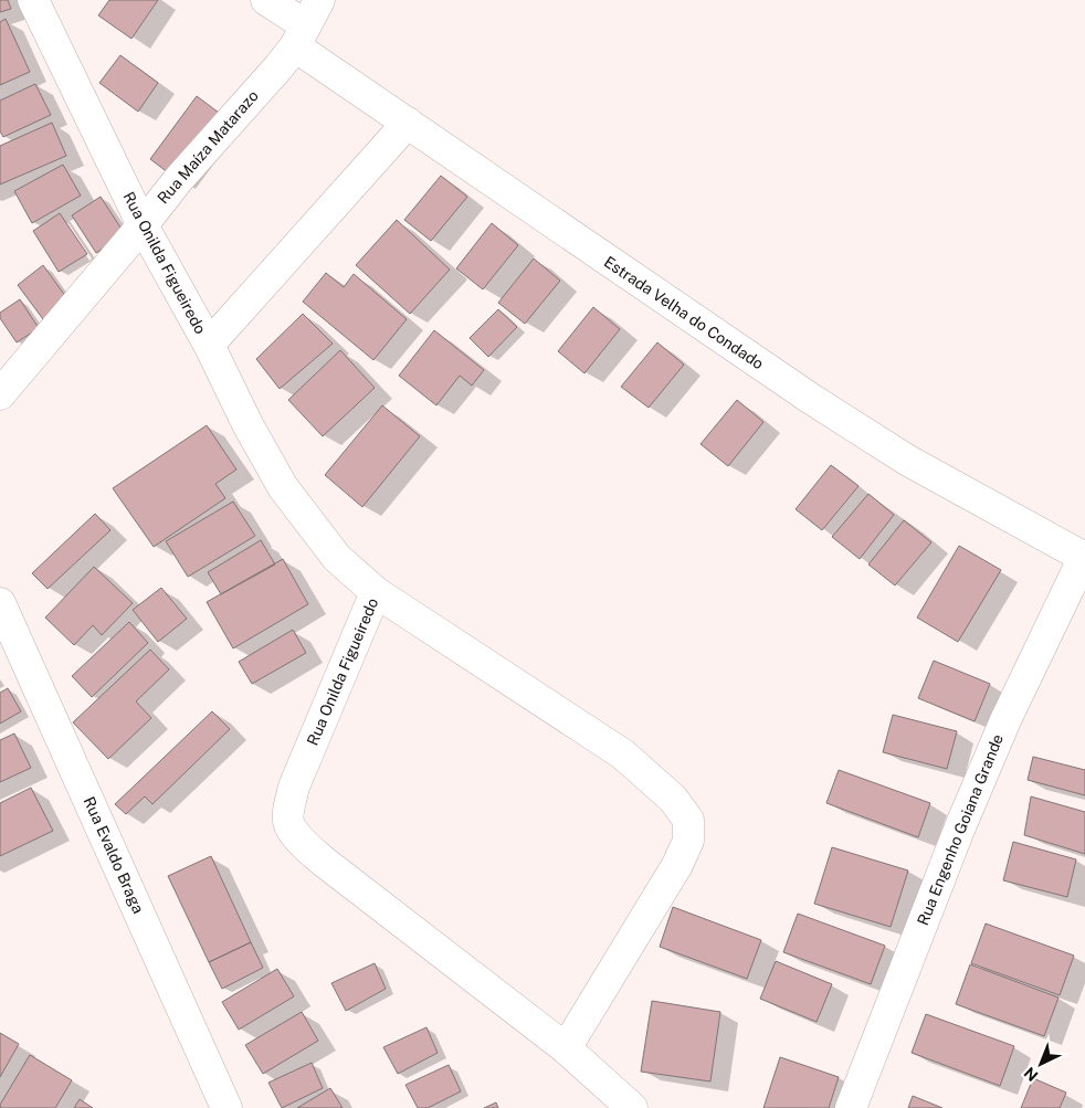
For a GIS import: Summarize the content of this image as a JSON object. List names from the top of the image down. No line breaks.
{"streets":{"street":["Rua Maíza Matarazo","Rua Onilda Figueiredo","Estrada Velha do Condado","Rua Engenho Goiana Grande","Rua Evaldo Braga"]},"crossings":[["Rua Maíza Matarazo","Rua Onilda Figueiredo"],["Rua Maíza Matarazo","Estrada Velha do Condado"],["Estrada Velha do Condado","Rua Engenho Goiana Grande"]],"north":"bottom left"}
